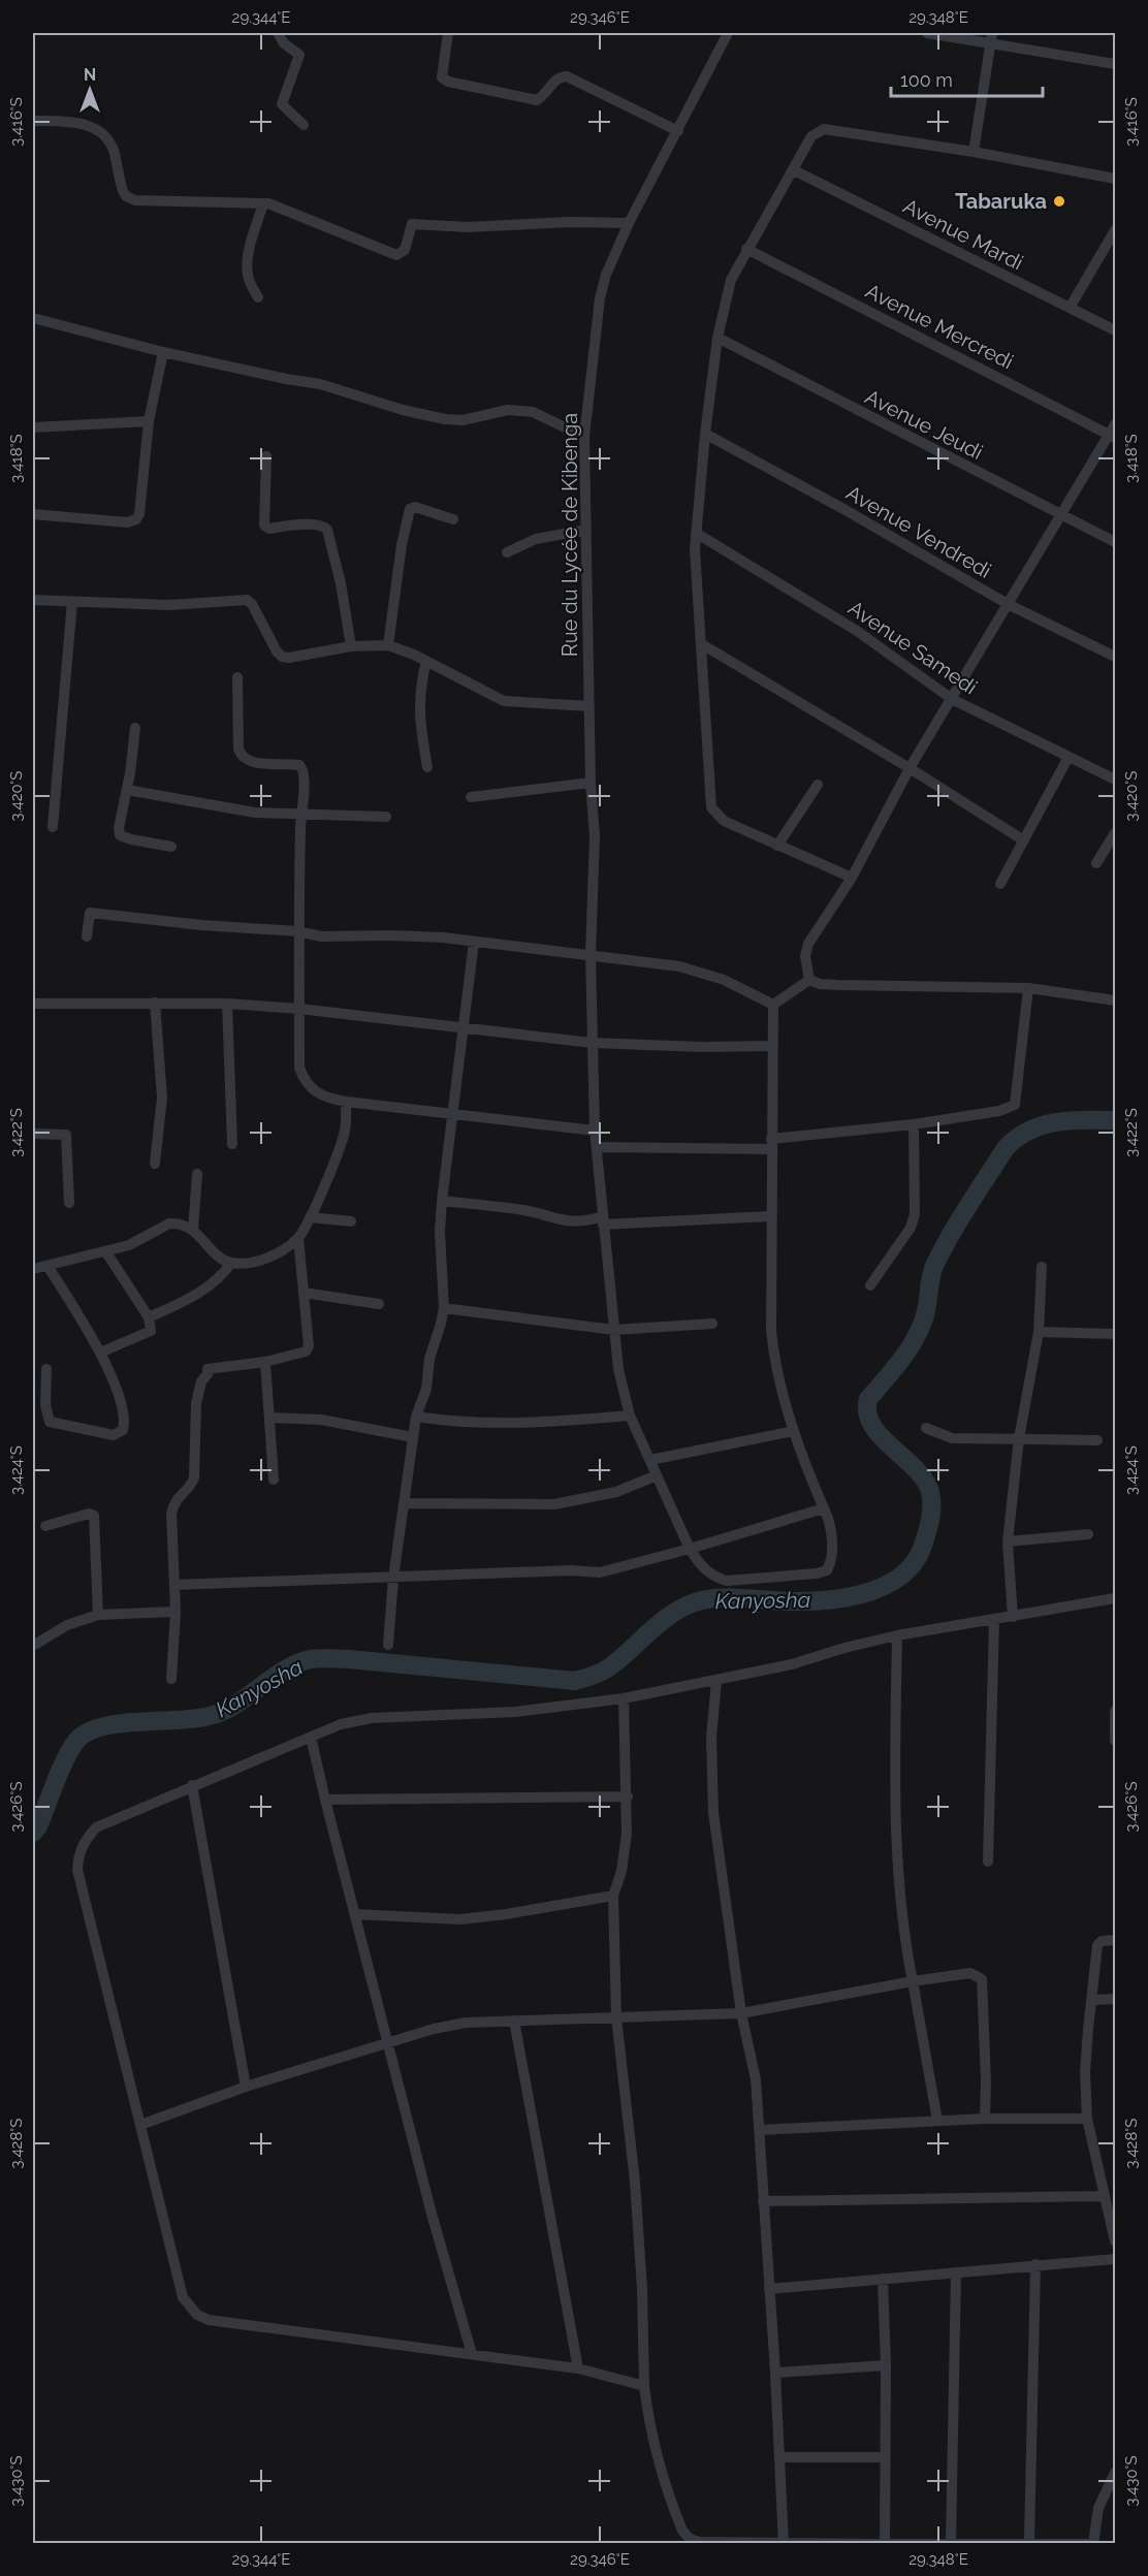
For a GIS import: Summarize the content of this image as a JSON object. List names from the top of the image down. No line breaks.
{"streets":{"street":["Avenue Mardi","Avenue Mercredi","Avenue Jeudi","Avenue Vendredi","Rue du Lycée de Kibenga","Avenue Samedi"]},"water":["Kanyosha"],"places":["Tabaruka"],"scale_bar":"100 m","north":"top","coordinates":["29.344°E","29.346°E","29.348°E","3.416°S","3.418°S","3.420°S","3.422°S","3.424°S","3.426°S","3.428°S","3.430°S"]}
